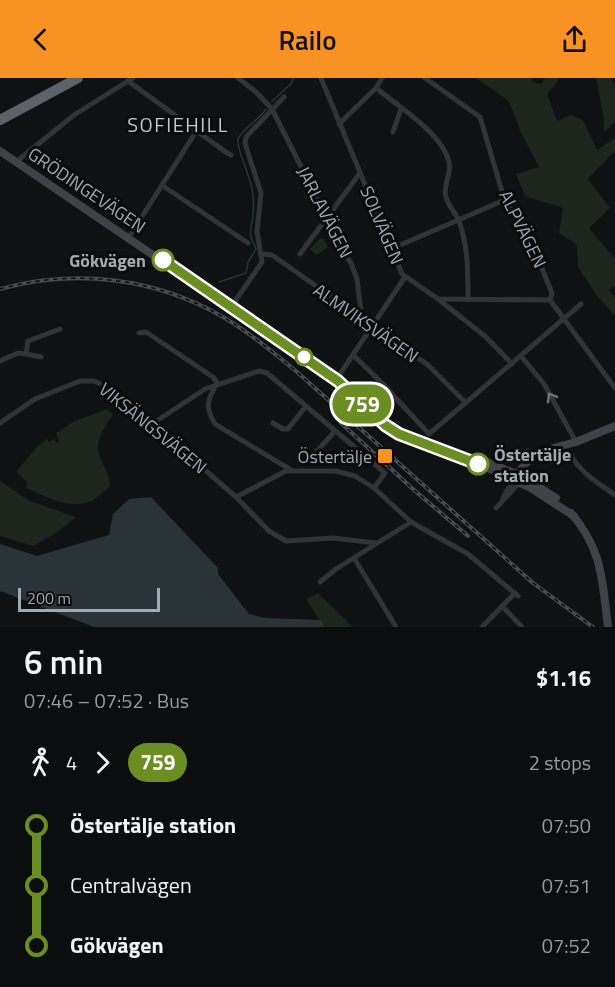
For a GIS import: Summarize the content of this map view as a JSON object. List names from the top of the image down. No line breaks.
{"streets":{"street":["GRÖDINGEVÄGEN","JARLAVÄGEN","SOLVÄGEN","ALPVÄGEN","ALMVIKSVÄGEN","VIKSÄNGSVÄGEN"]},"crossings":[["JARLAVÄGEN","ALMVIKSVÄGEN"]],"districts":["SOFIEHILL"],"places":{"other":["Gökvägen","Östertälje station"],"transit":["Östertälje"]},"lines":["bus line 759"],"scale_bar":"200 m","page":{"header":"Railo","on_map":"759","scale":"200 m","heading":["6 min","07:46 – 07:52 · Bus","$1.16"],"legs":["4","759","2 stops"],"list":[{"name":"Östertälje station","value":"07:50"},{"name":"Centralvägen","value":"07:51"},{"name":"Gökvägen","value":"07:52"}]}}
